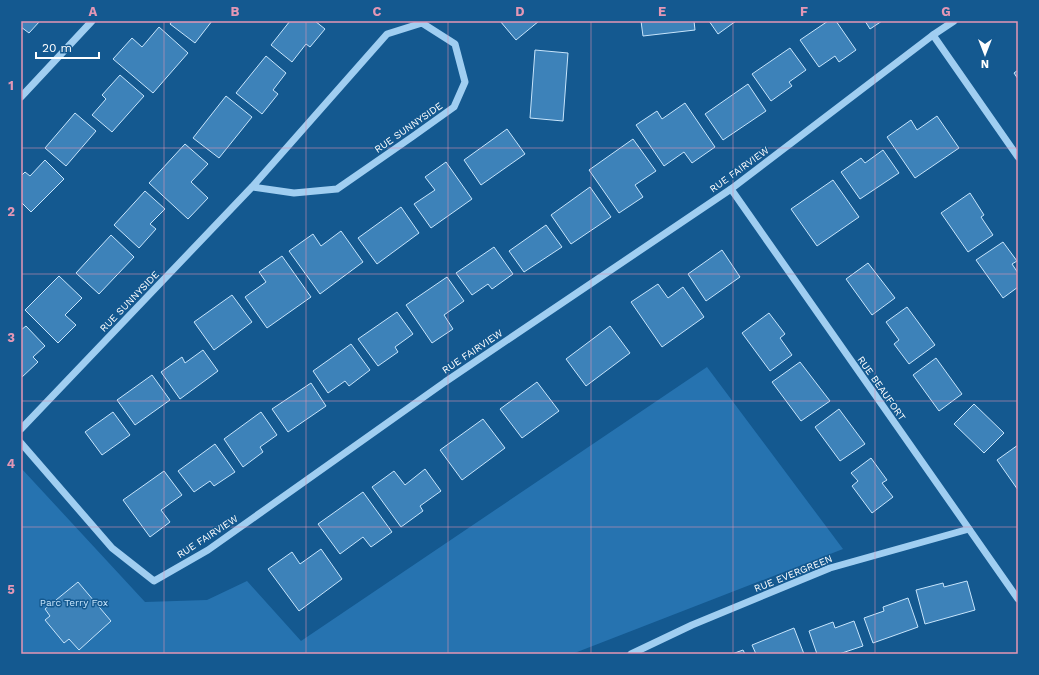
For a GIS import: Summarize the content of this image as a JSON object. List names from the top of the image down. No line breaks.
{"streets":{"street":["RUE SUNNYSIDE","RUE FAIRVIEW","RUE BEAUFORT","RUE EVERGREEN"]},"crossings":[["RUE FAIRVIEW","RUE BEAUFORT"],["RUE BEAUFORT","RUE EVERGREEN"]],"parks":["Parc Terry Fox"],"scale_bar":"20 m","north":"bottom","grid":{"columns":["A","B","C","D","E","F","G"],"rows":["1","2","3","4","5"]}}
